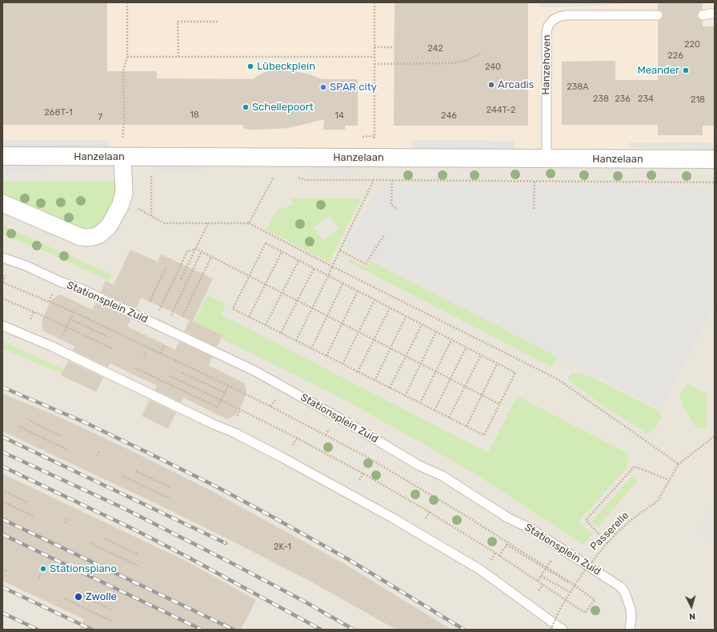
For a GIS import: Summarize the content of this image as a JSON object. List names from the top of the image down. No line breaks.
{"streets":{"street":["Hanzelaan"],"lane":["Hanzehoven","Stationsplein Zuid"],"path":["Passerelle"]},"crossings":[["Hanzehoven","Hanzelaan"]],"places":["Lübeckplein","Meander","Arcadis","SPAR city","Schellepoort","Stationspiano","Zwolle"],"house_numbers":["220","242","226","240","238A","238","236","234","218","244T-2","268T-1","18","14","246","7","2K-1"],"north":"bottom"}
